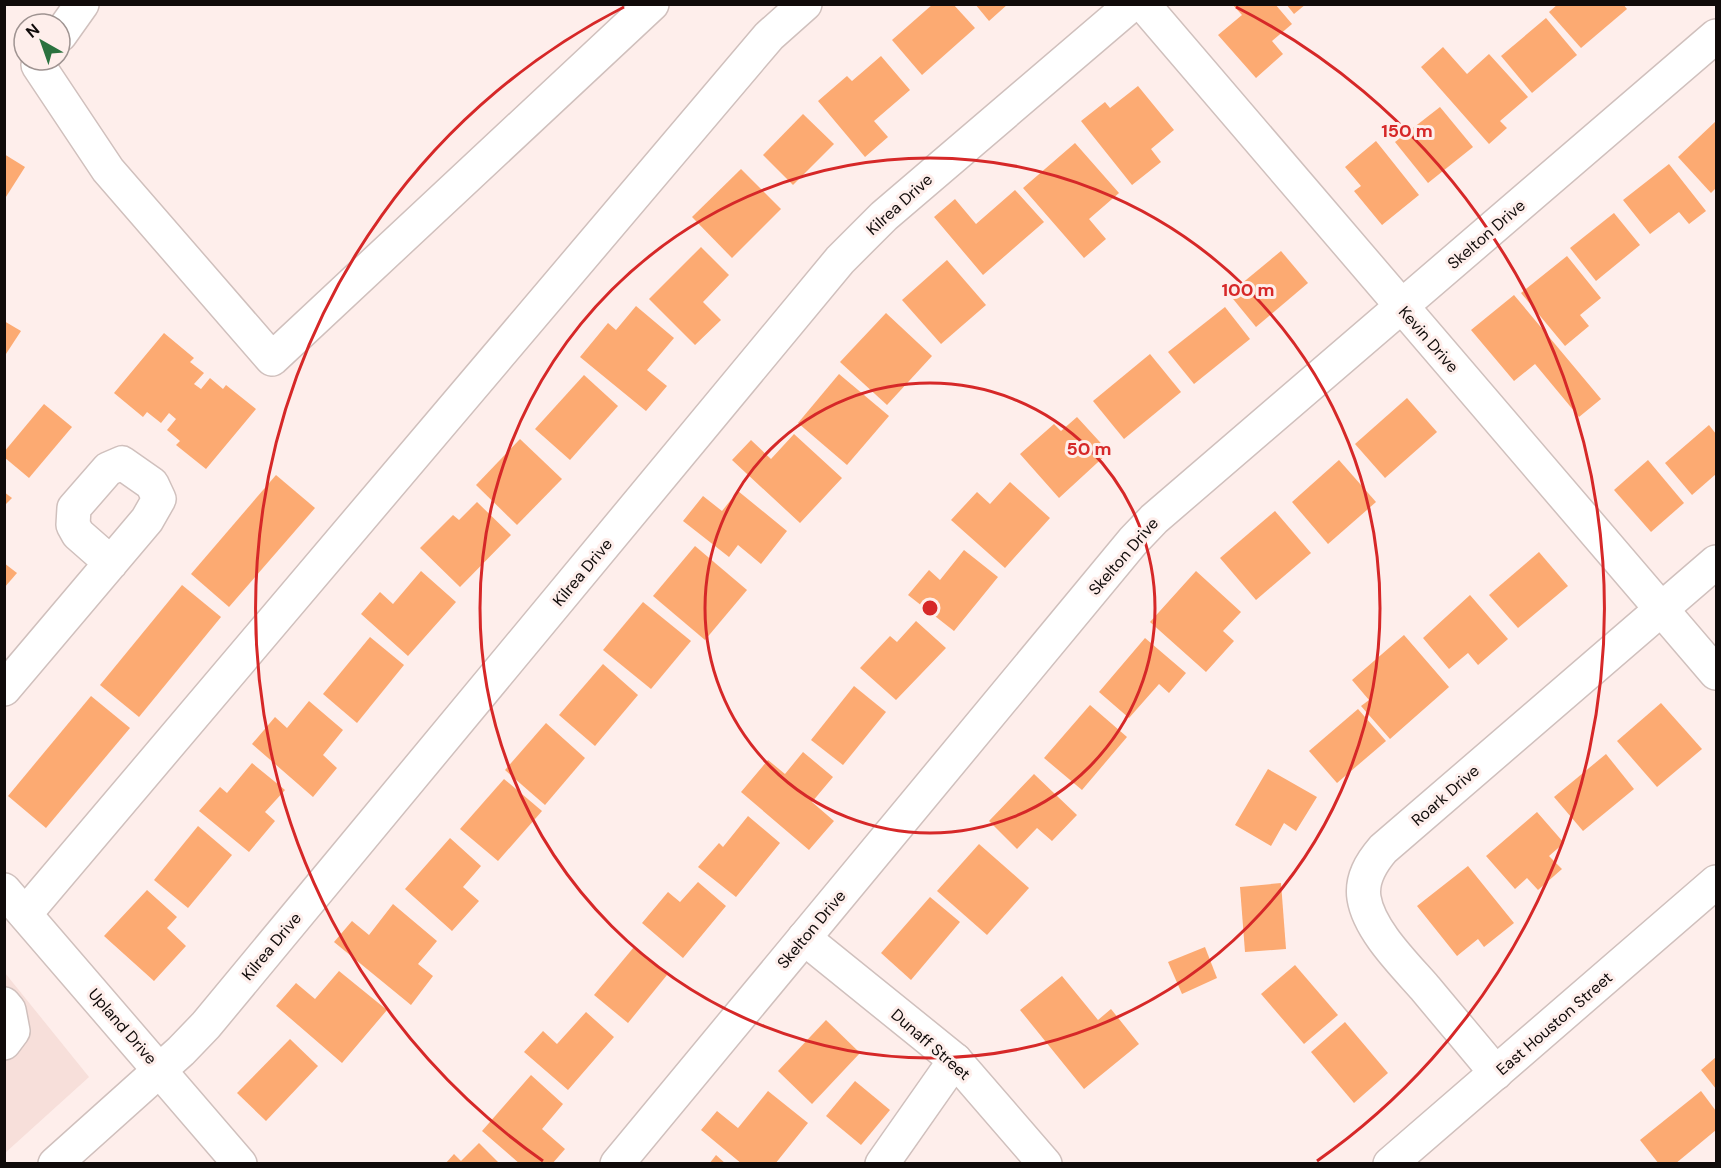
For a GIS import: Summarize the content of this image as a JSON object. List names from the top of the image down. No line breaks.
{"streets":{"street":["Kilrea Drive","Skelton Drive","Kevin Drive","Roark Drive","East Houston Street","Upland Drive","Dunaff Street"]},"crossings":[["Kilrea Drive","Upland Drive"],["Skelton Drive","Kevin Drive"],["Skelton Drive","Dunaff Street"],["Kevin Drive","Roark Drive"],["Roark Drive","East Houston Street"]],"north":"top left","rings":["150 m","100 m","50 m"]}
